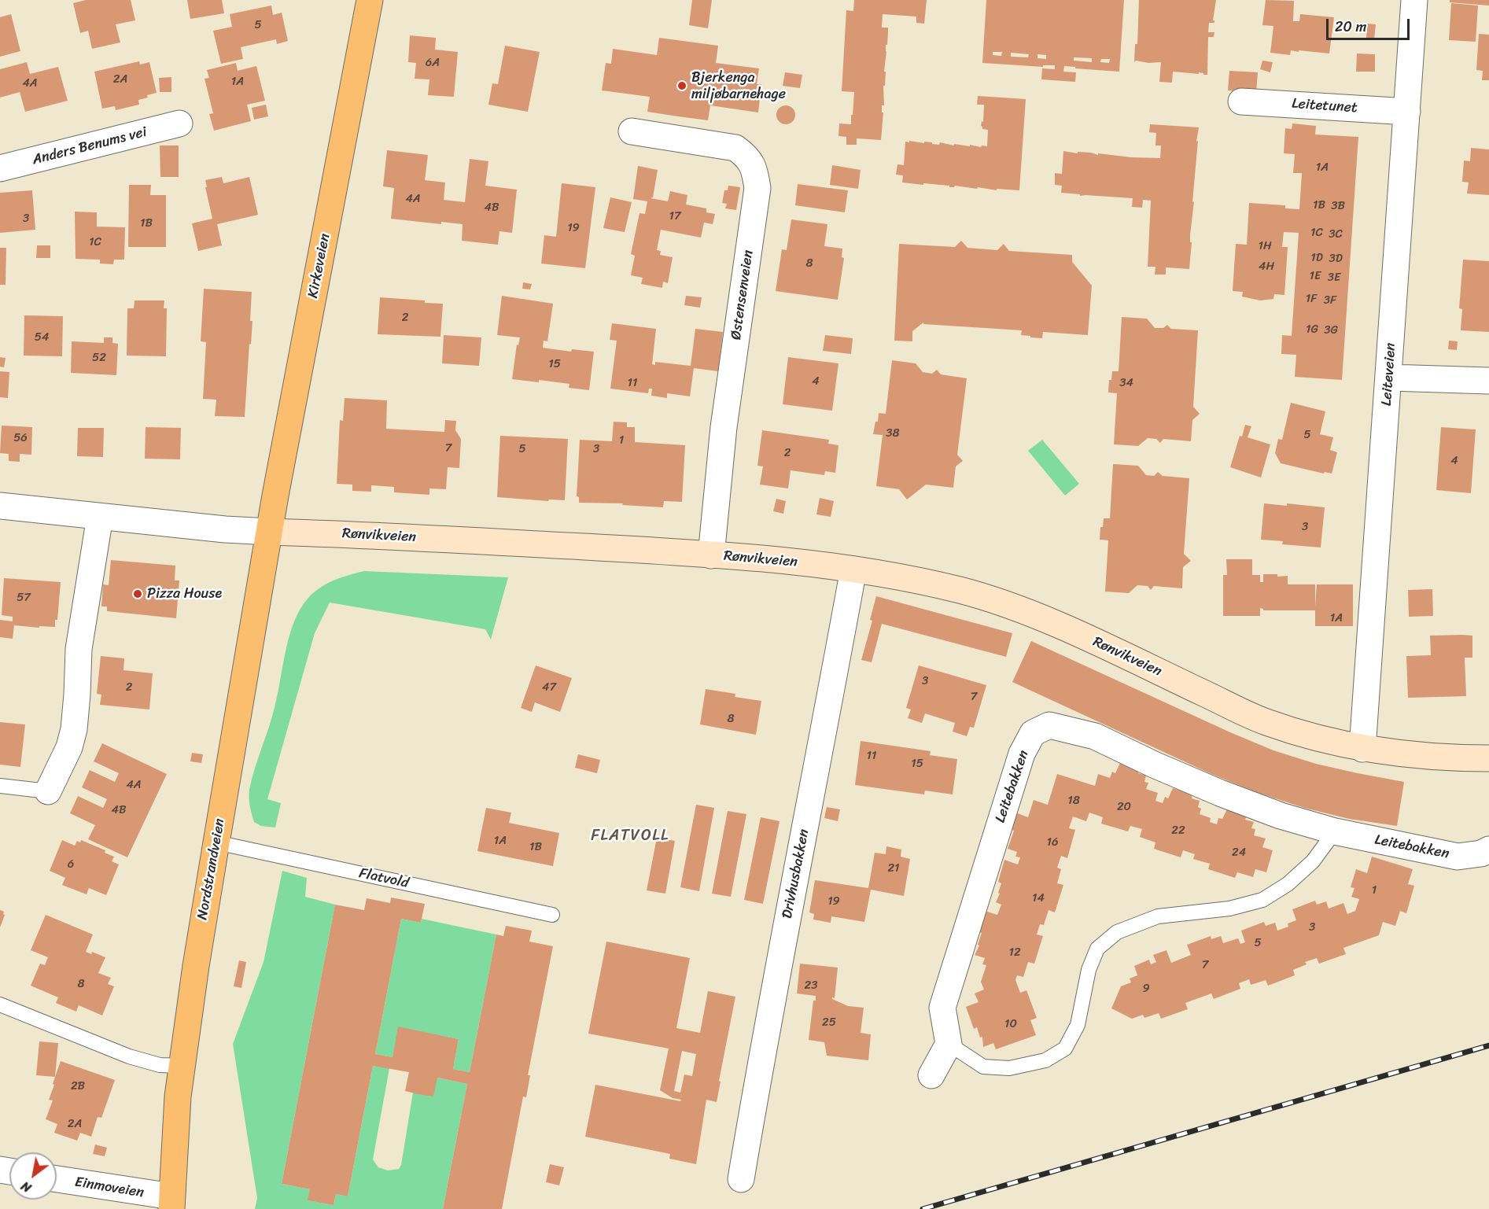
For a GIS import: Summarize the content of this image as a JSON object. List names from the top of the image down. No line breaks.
{"streets":{"main road":["Kirkeveien","Nordstrandveien"],"street":["Leitetunet","Anders Benums vei","Østensenveien","Leiteveien","Rønvikveien","Leitebakken","Drivhusbakken","Einmoveien"],"lane":["Flatvold"]},"crossings":[["Leitetunet","Leiteveien"],["Kirkeveien","Rønvikveien"],["Kirkeveien","Nordstrandveien"],["Østensenveien","Rønvikveien"],["Leiteveien","Rønvikveien"],["Rønvikveien","Nordstrandveien"],["Rønvikveien","Drivhusbakken"],["Nordstrandveien","Flatvold"],["Nordstrandveien","Einmoveien"]],"districts":["FLATVOLL"],"places":["Bjerkenga miljøbarnehage","Pizza House"],"house_numbers":["5","6A","2A","1A","4A","1A","4A","1B","3B","4B","17","3","1B","19","1C","3C","1C","1H","1D","3D","8","4H","1E","3E","1F","3F","2","1G","3G","54","52","15","4","11","34","38","5","56","1","7","5","3","2","4","3","57","1A","3","2","47","7","8","11","15","4A","18","20","4B","22","1A","16","1B","24","6","21","1","14","19","3","5","12","7","8","23","9","25","10","2B","2A"],"scale_bar":"20 m","north":"bottom left"}
